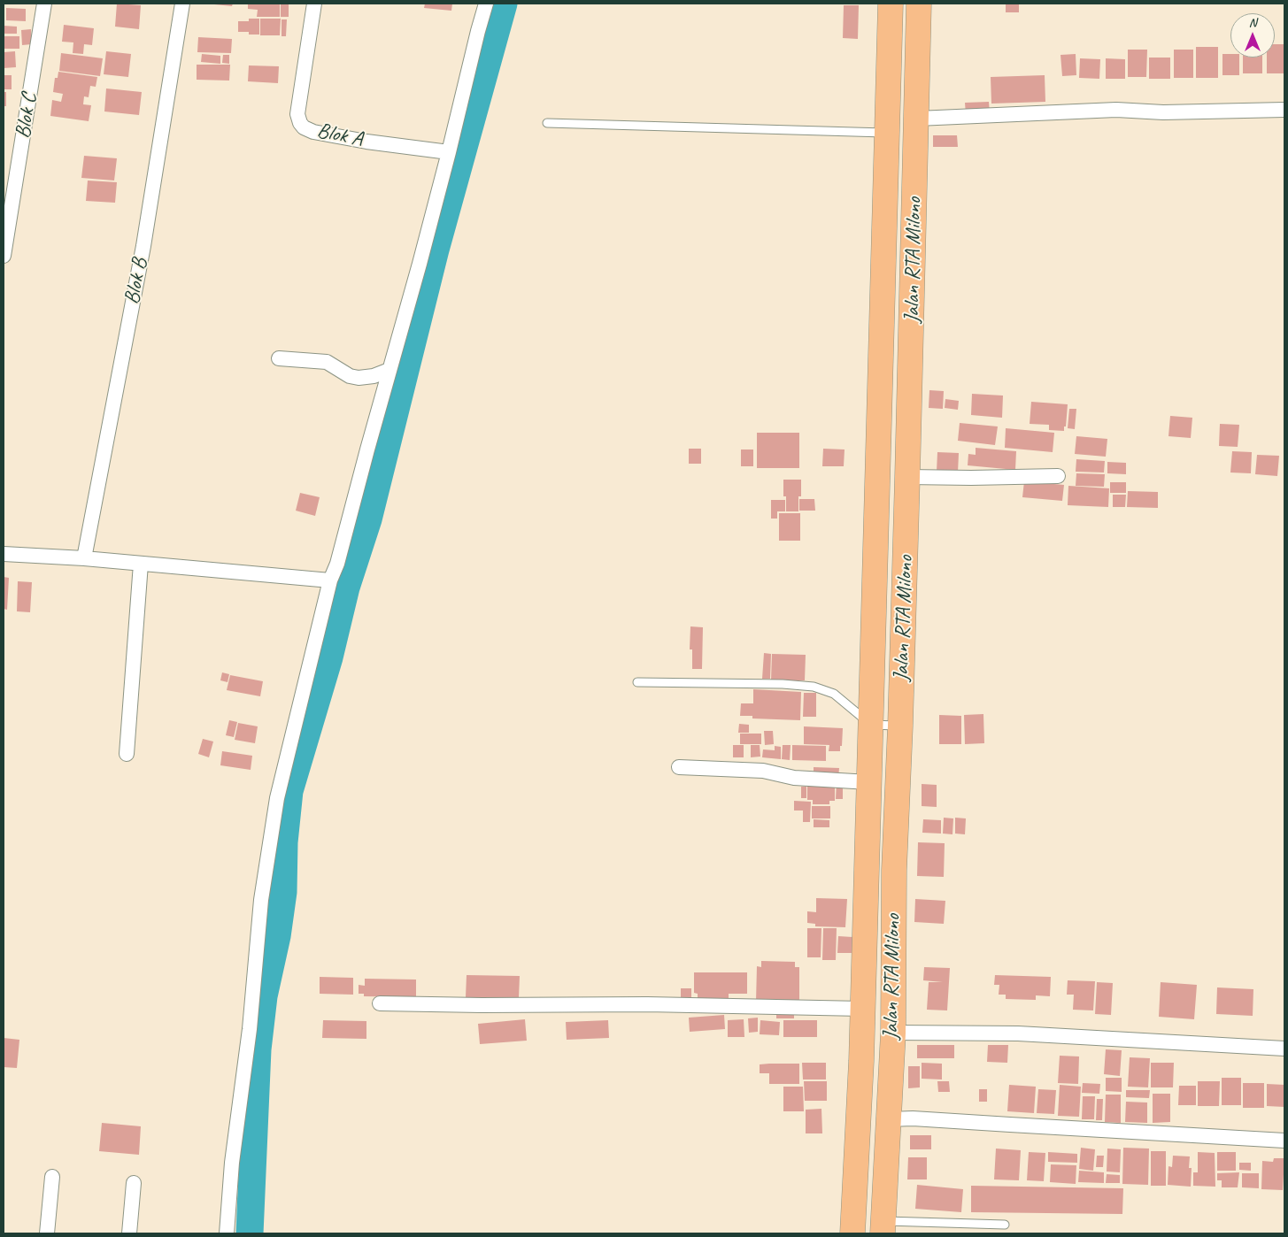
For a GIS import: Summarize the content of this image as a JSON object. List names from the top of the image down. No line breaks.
{"streets":{"highway":["Jalan RTA Milono"],"street":["Blok C","Blok A","Blok B"]},"north":"top"}
